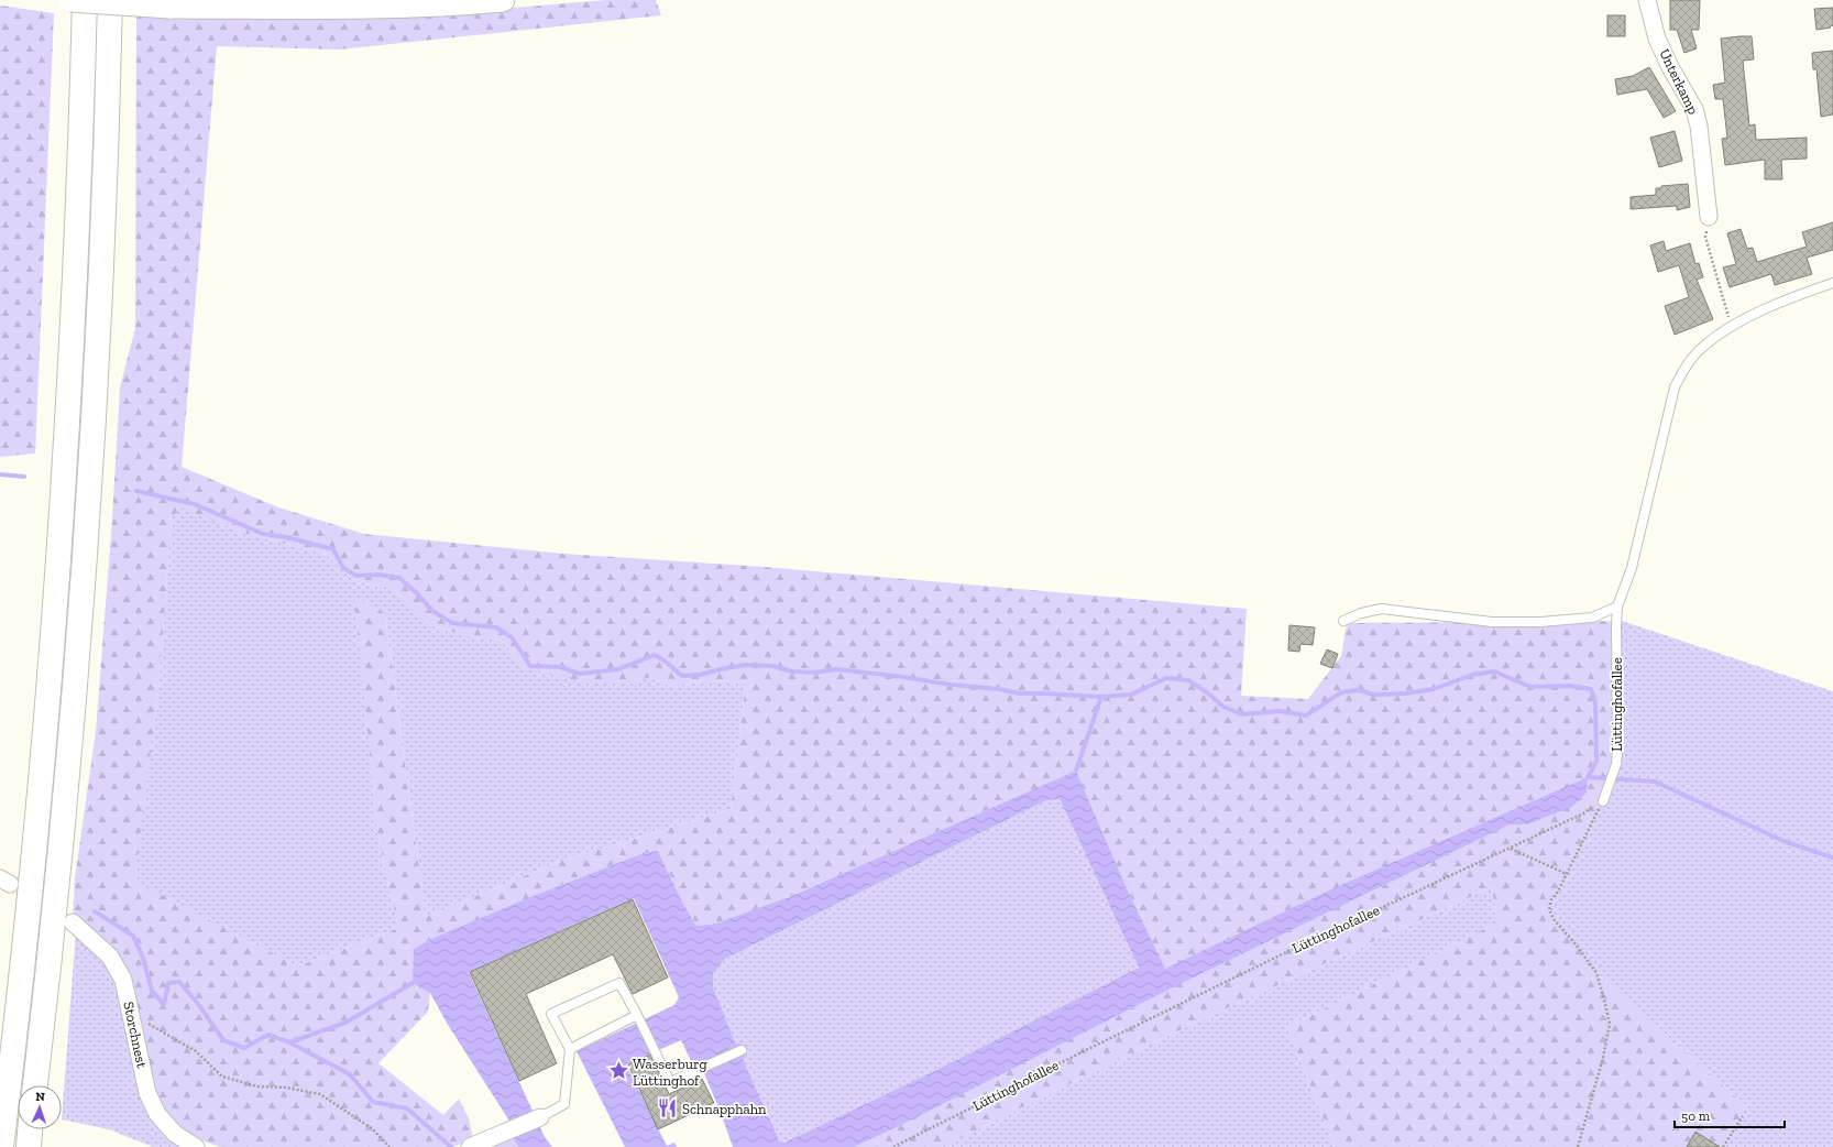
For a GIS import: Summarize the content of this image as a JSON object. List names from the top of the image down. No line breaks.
{"streets":{"street":["Unterkamp","Storchnest"],"lane":["Lüttinghofallee"]},"places":{"place":["Wasserburg Lüttinghof"],"restaurant":["Schnapphahn"]},"scale_bar":"50 m","north":"top"}
